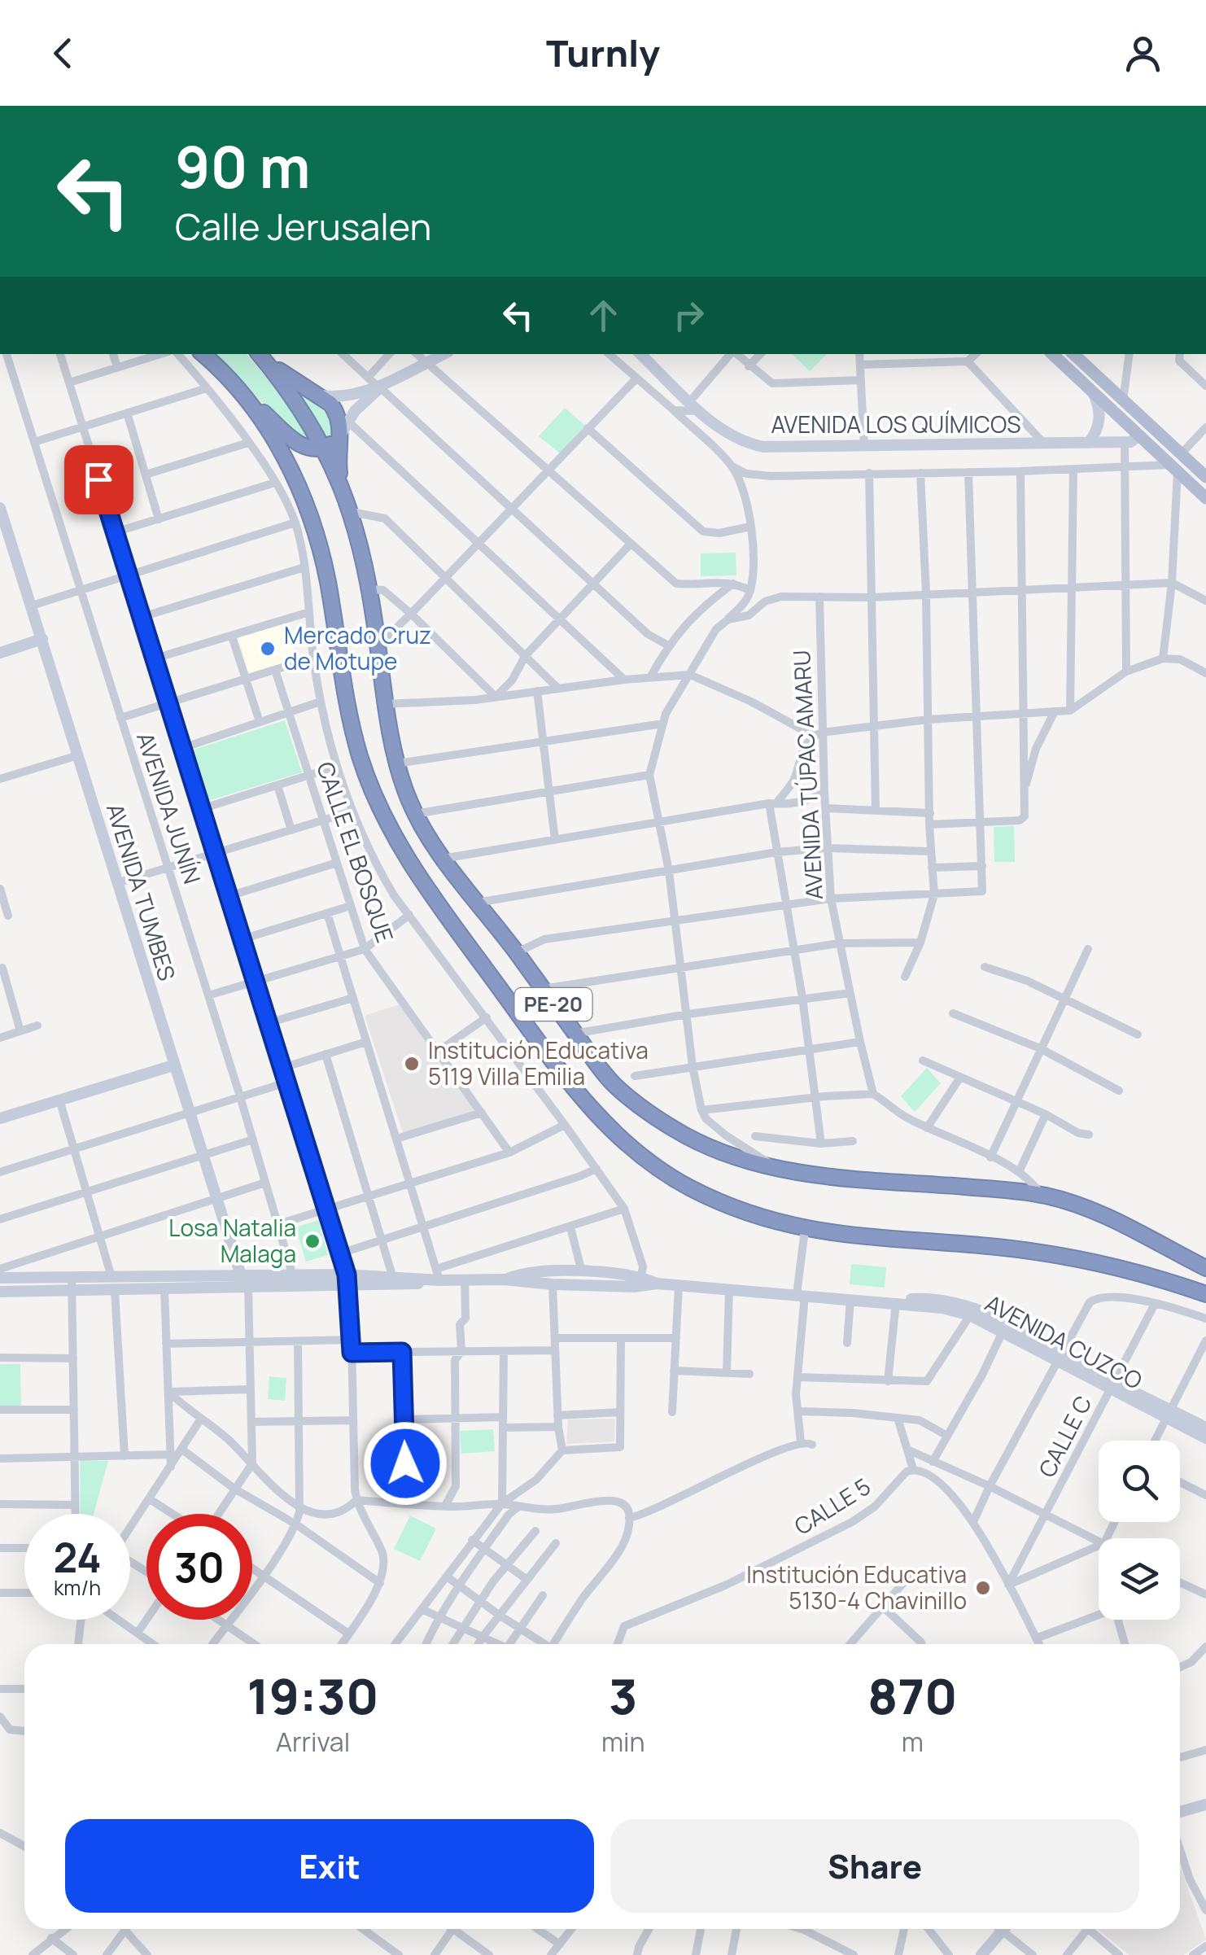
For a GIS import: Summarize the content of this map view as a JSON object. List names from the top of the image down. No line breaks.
{"streets":{"highway":["PE-20"],"street":["AVENIDA LOS QUÍMICOS","AVENIDA TÚPAC AMARU","AVENIDA JUNÍN","CALLE EL BOSQUE","AVENIDA TUMBES","AVENIDA CUZCO","CALLE C","CALLE 5"]},"crossings":[["AVENIDA JUNÍN","AVENIDA CUZCO"],["AVENIDA TUMBES","AVENIDA CUZCO"],["AVENIDA CUZCO","CALLE C"]],"places":["Mercado Cruz de Motupe","Institución Educativa 5119 Villa Emilia","Losa Natalia Malaga","Institución Educativa 5130-4 Chavinillo"],"page":{"header":"Turnly","turn":["90 m","Calle Jerusalen"],"speed":"24 km/h","limit":"30","eta":["19:30","Arrival","3","min","870","m"],"buttons":["Exit","Share"]}}
